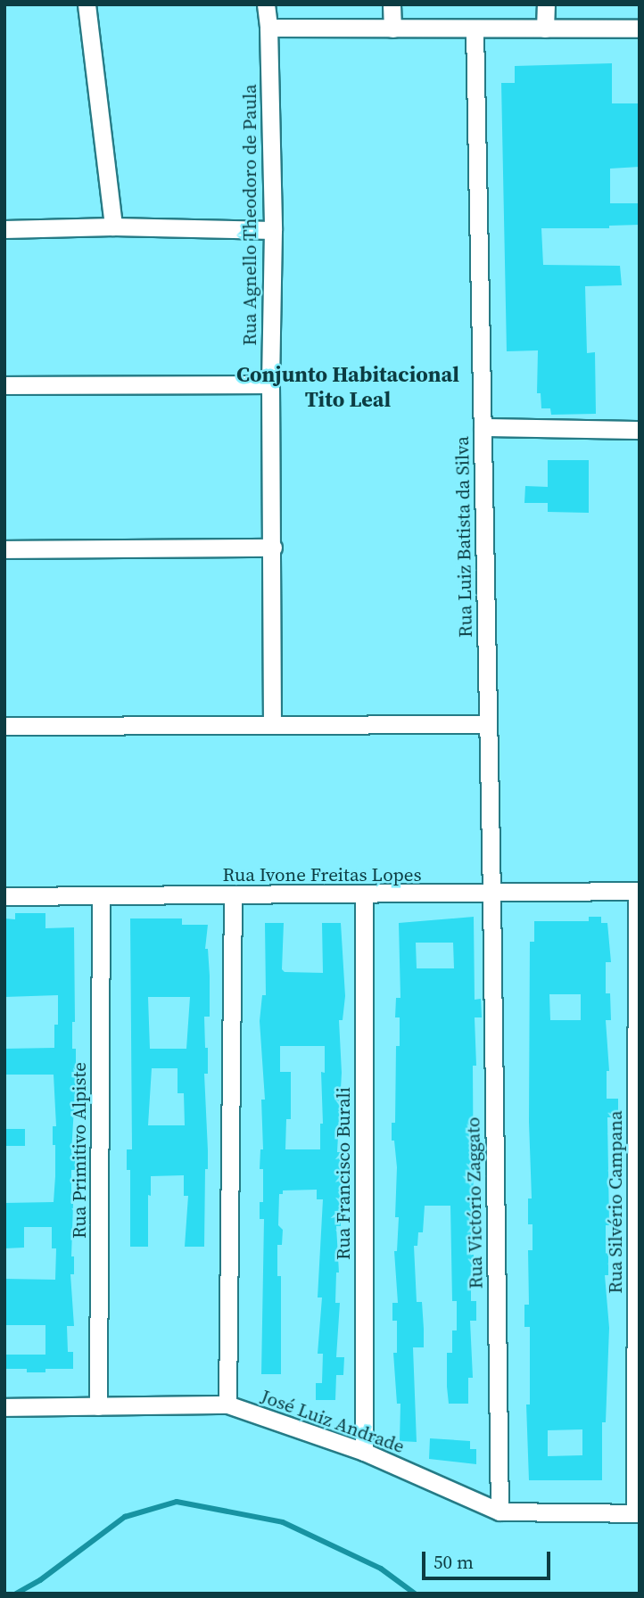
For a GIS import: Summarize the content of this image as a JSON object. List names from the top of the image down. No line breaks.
{"streets":{"street":["Rua Agnello Theodoro de Paula","Rua Luiz Batista da Silva","Rua Ivone Freitas Lopes","Rua Primitivo Alpiste","Rua Francisco Burali","Rua Silvério Campana","Rua Victório Zaggato","José Luiz Andrade"]},"crossings":[["Rua Luiz Batista da Silva","Rua Ivone Freitas Lopes"],["Rua Luiz Batista da Silva","Rua Victório Zaggato"],["Rua Ivone Freitas Lopes","Rua Primitivo Alpiste"],["Rua Ivone Freitas Lopes","Rua Francisco Burali"],["Rua Ivone Freitas Lopes","Rua Silvério Campana"],["Rua Ivone Freitas Lopes","Rua Victório Zaggato"],["Rua Primitivo Alpiste","José Luiz Andrade"],["Rua Francisco Burali","José Luiz Andrade"],["Rua Silvério Campana","José Luiz Andrade"],["Rua Victório Zaggato","José Luiz Andrade"]],"districts":["Conjunto Habitacional Tito Leal"],"scale_bar":"50 m"}
